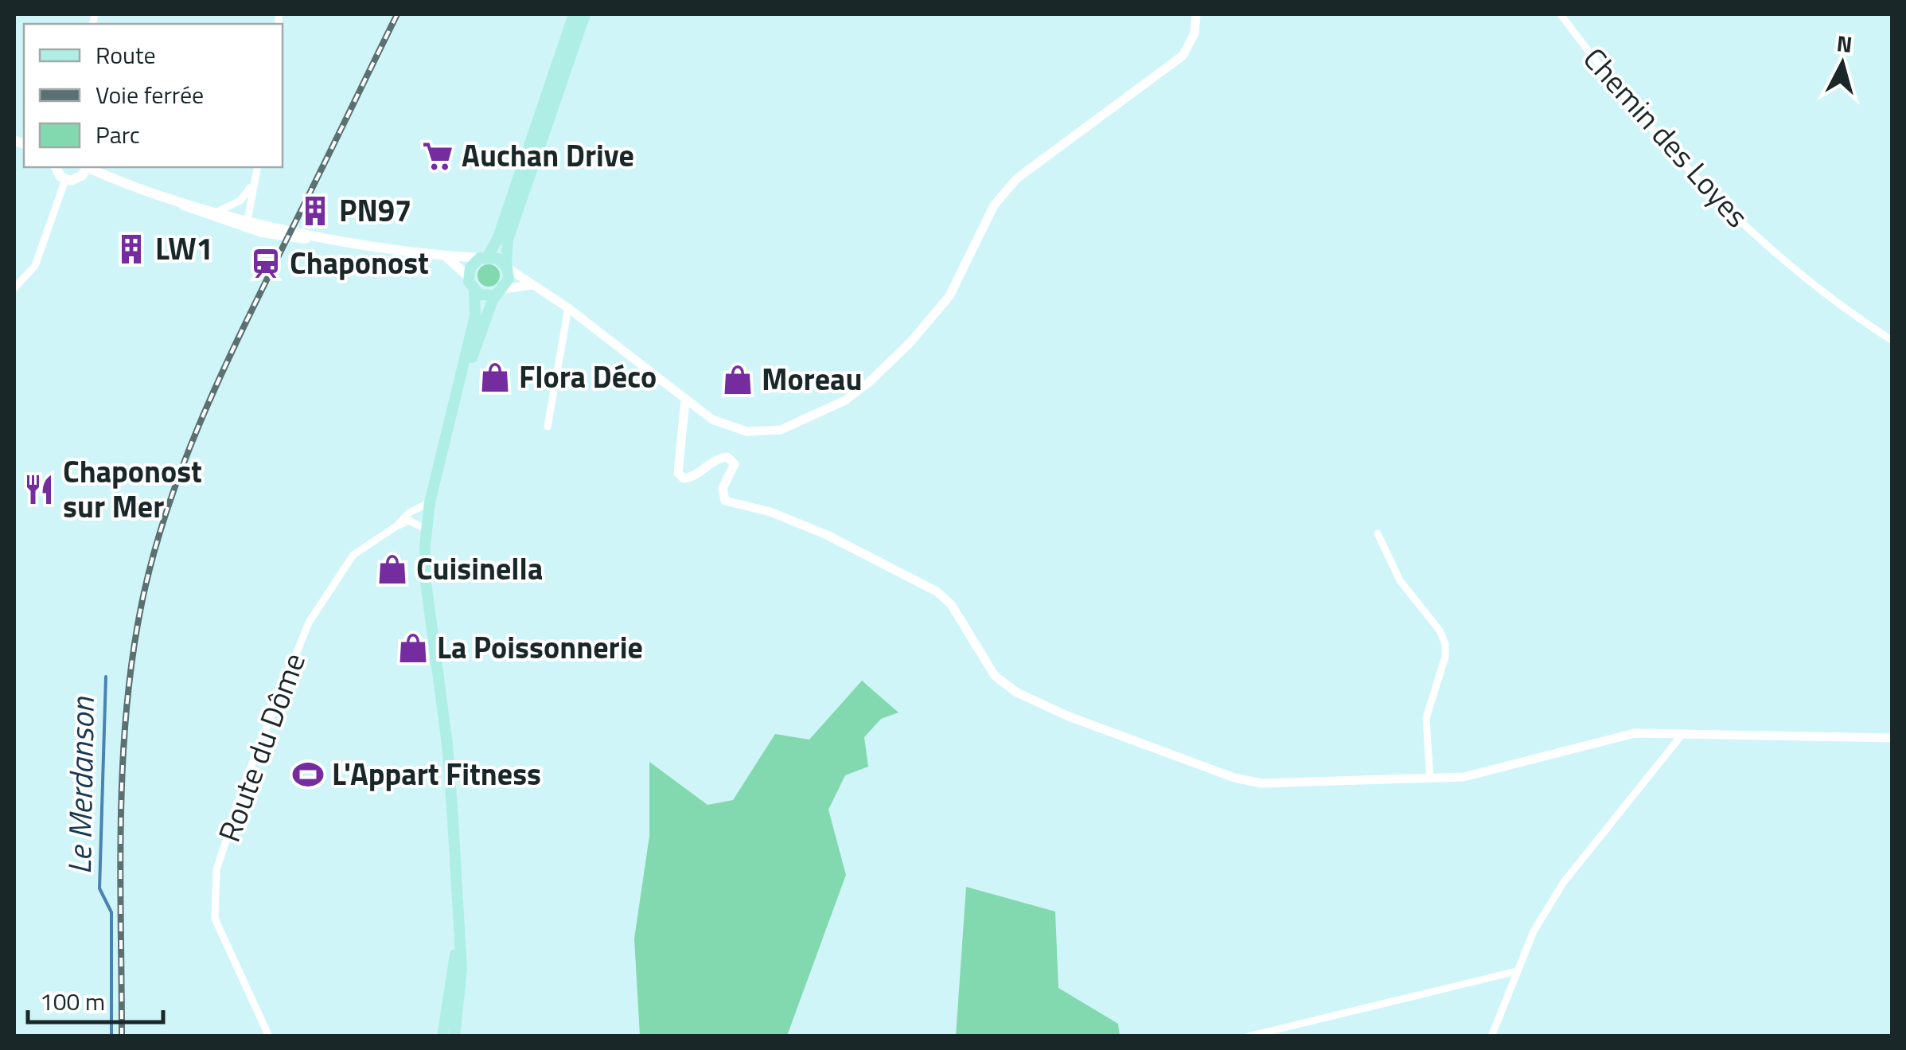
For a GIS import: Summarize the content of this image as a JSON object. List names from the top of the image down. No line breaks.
{"streets":{"street":["Chemin des Loyes","Route du Dôme"]},"water":["Le Merdanson"],"places":{"supermarket":["Auchan Drive"],"building":["PN97","LW1"],"station":["Chaponost"],"shop":["Flora Déco","Moreau","Cuisinella","La Poissonnerie"],"restaurant":["Chaponost sur Mer"],"sports":["L'Appart Fitness"]},"legend":["Route","Voie ferrée","Parc"],"scale_bar":"100 m","north":"top"}
